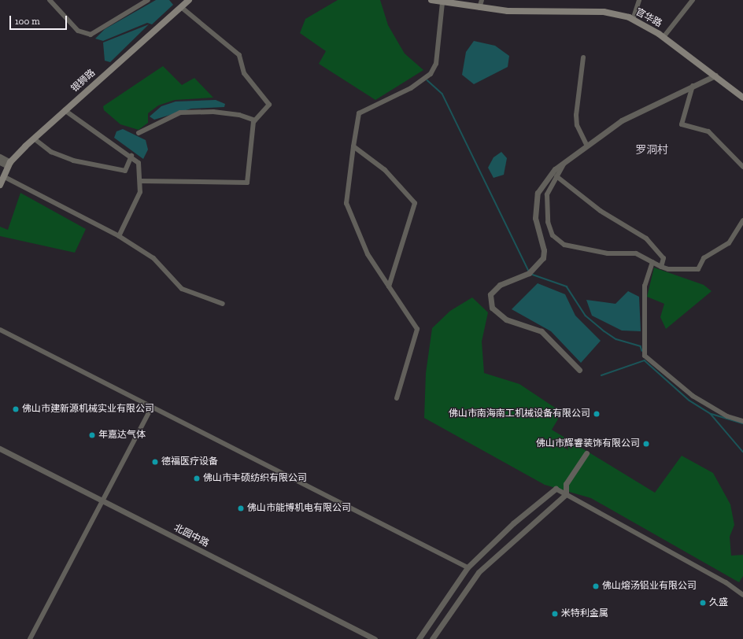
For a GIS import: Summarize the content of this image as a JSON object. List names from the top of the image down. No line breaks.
{"streets":{"main road":["官华路","银狮路"],"street":["北园中路"]},"districts":["罗洞村"],"places":["佛山市建新源机械实业有限公司","佛山市南海南工机械设备有限公司","年嘉达气体","佛山市辉睿装饰有限公司","德福医疗设备","佛山市丰硕纺织有限公司","佛山市能博机电有限公司","佛山熔汤铝业有限公司","久盛","米特利金属"],"scale_bar":"100 m"}
